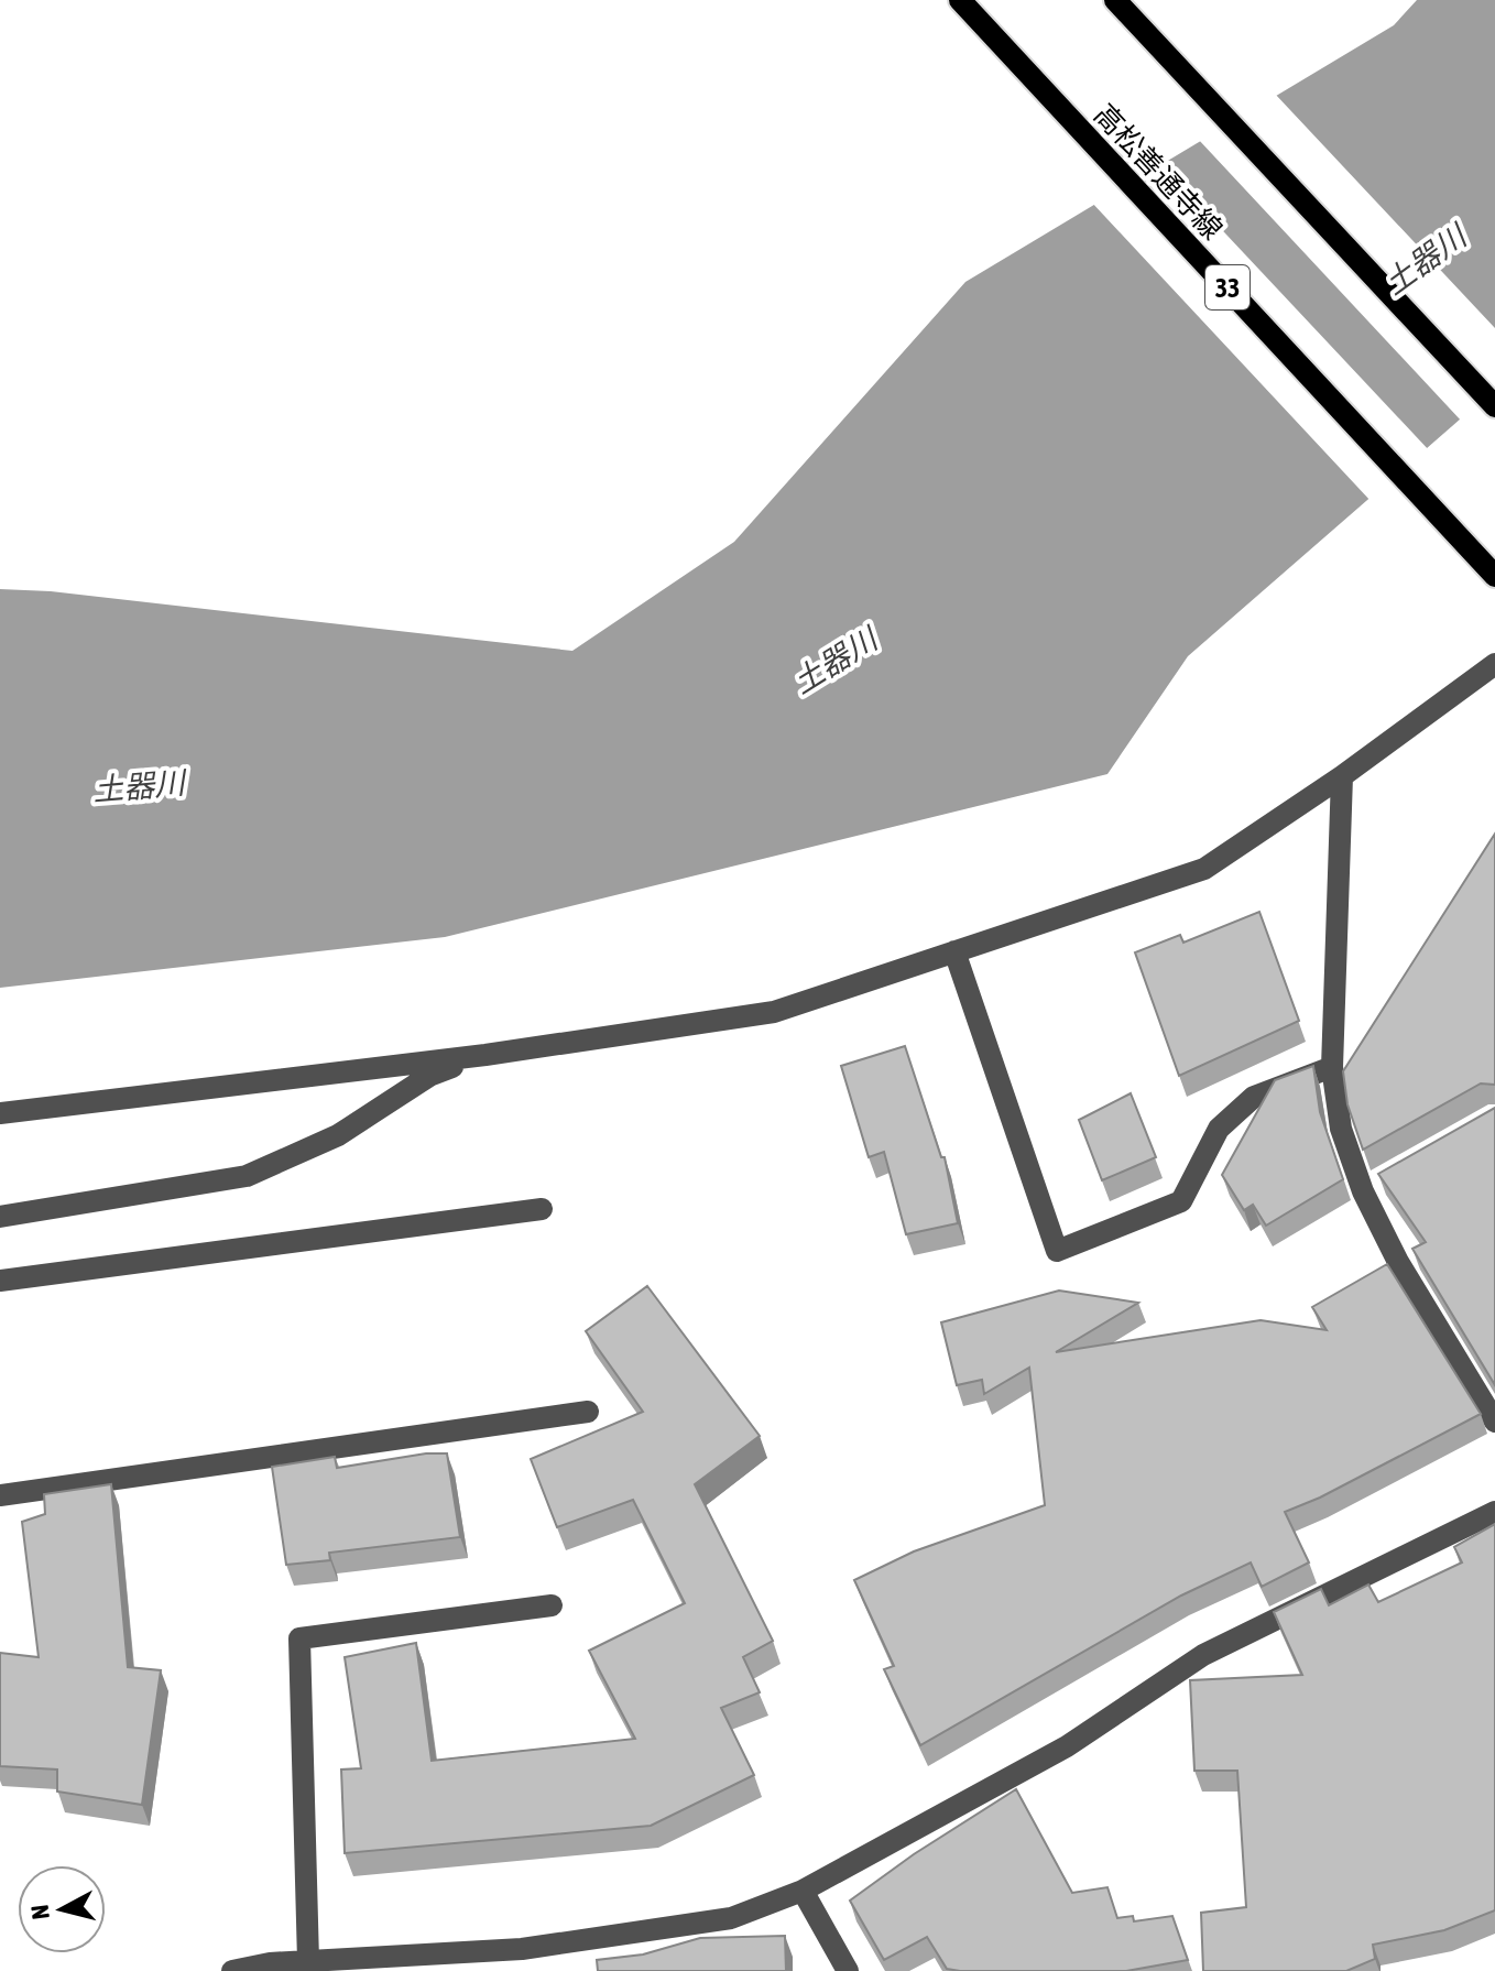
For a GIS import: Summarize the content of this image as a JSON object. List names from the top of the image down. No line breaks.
{"streets":{"main road":["高松善通寺線","33"]},"water":["土器川"],"north":"left"}
